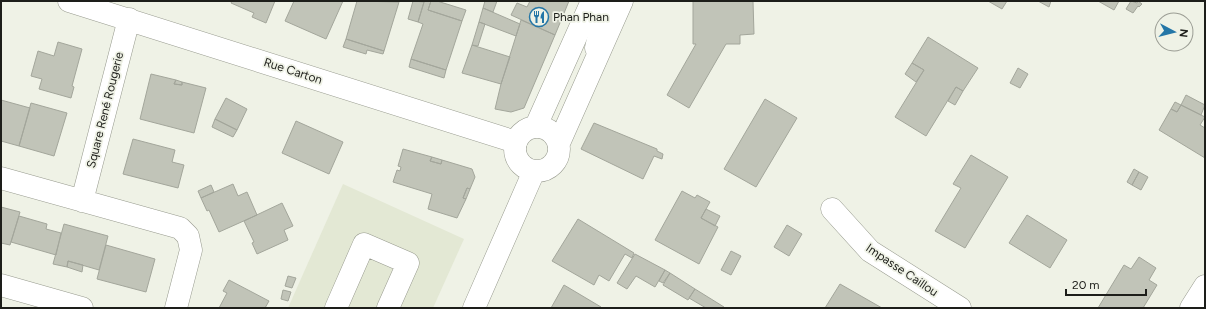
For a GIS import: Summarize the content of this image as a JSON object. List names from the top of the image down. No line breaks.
{"streets":{"street":["Rue Carton","Square René Rougerie","Impasse Caillou"]},"crossings":[["Rue Carton","Square René Rougerie"]],"places":{"restaurant":["Phan Phan"]},"scale_bar":"20 m","north":"right"}
